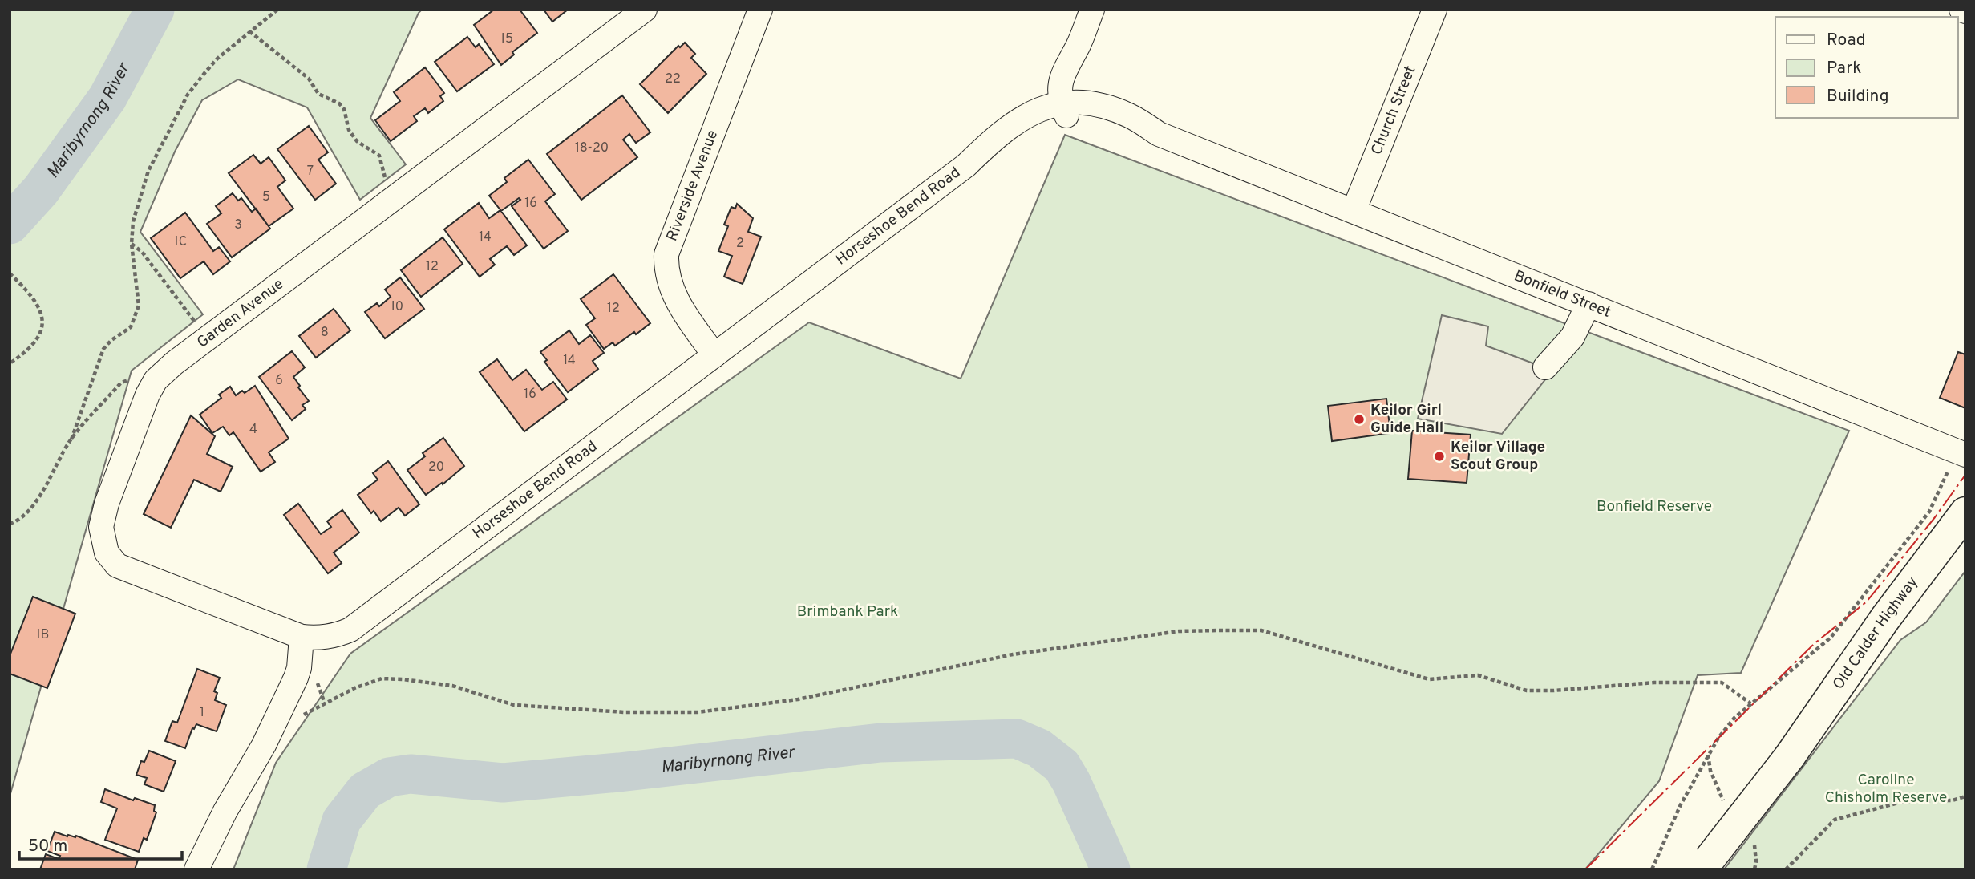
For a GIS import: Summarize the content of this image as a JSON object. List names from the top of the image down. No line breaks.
{"streets":{"main road":["Old Calder Highway"],"street":["Church Street","Riverside Avenue","Horseshoe Bend Road","Bonfield Street","Garden Avenue"]},"crossings":[["Church Street","Bonfield Street"],["Riverside Avenue","Horseshoe Bend Road"],["Horseshoe Bend Road","Bonfield Street"],["Horseshoe Bend Road","Garden Avenue"]],"water":["Maribyrnong River"],"parks":["Bonfield Reserve","Brimbank Park","Caroline Chisholm Reserve"],"places":["Keilor Girl Guide Hall","Keilor Village Scout Group"],"house_numbers":["15","22","18-20","7","5","16","3","14","1C","2","12","10","12","8","14","6","16","4","20","1B","1"],"legend":["Road","Park","Building"],"scale_bar":"50 m"}
